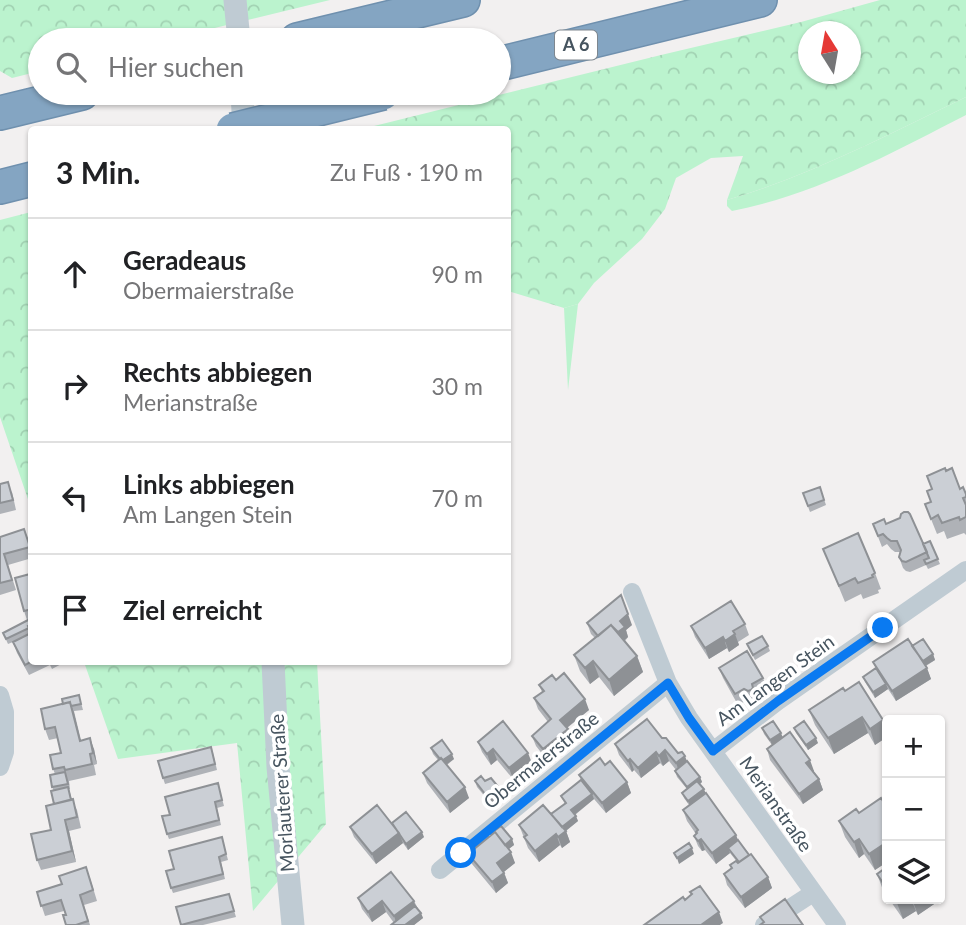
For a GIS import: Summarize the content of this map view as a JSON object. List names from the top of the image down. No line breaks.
{"streets":{"highway":["A 6"],"street":["Am Langen Stein","Obermaierstraße","Morlauterer Straße","Merianstraße"]},"crossings":[["Am Langen Stein","Merianstraße"],["Obermaierstraße","Merianstraße"]],"north":"top","page":{"search":"Hier suchen","heading":["3 Min.","Zu Fuß · 190 m"],"list":[["Geradeaus","Obermaierstraße","90 m"],["Rechts abbiegen","Merianstraße","30 m"],["Links abbiegen","Am Langen Stein","70 m"],"Ziel erreicht"],"map_buttons":["+","−"]}}
